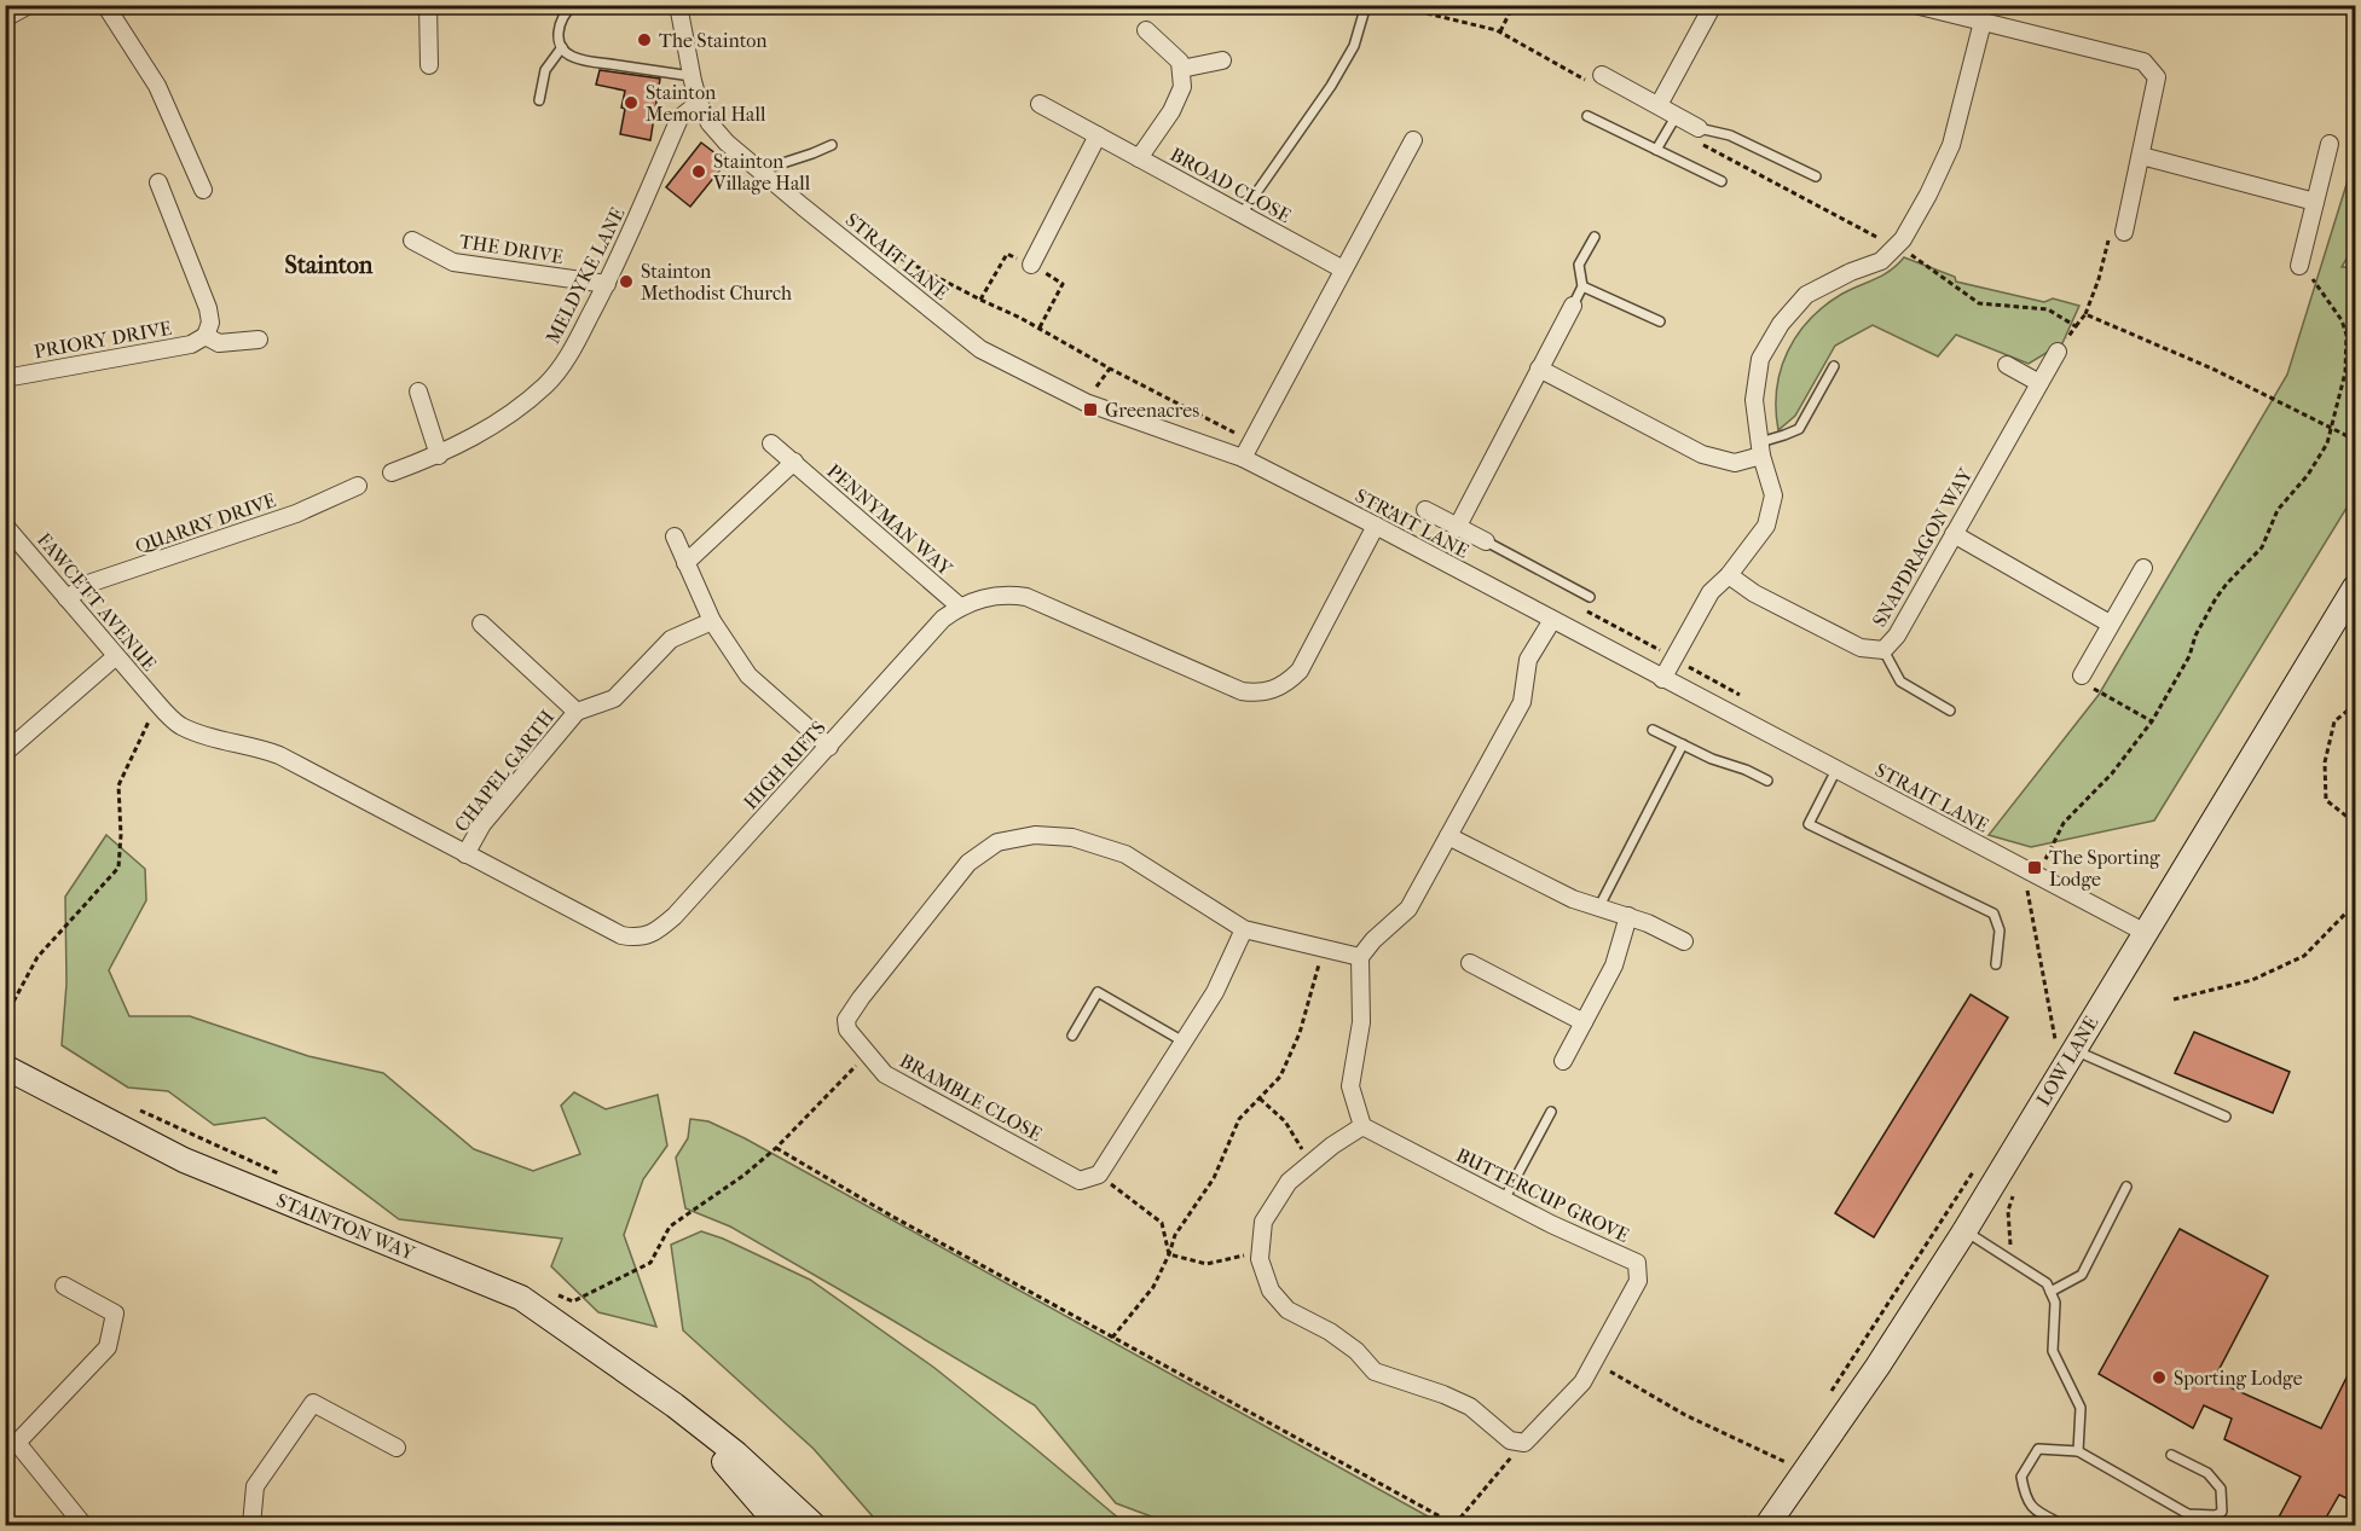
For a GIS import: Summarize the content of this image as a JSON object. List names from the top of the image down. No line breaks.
{"streets":{"main road":["LOW LANE","STAINTON WAY"],"street":["BROAD CLOSE","THE DRIVE","STRAIT LANE","MELDYKE LANE","PRIORY DRIVE","PENNYMAN WAY","QUARRY DRIVE","SNAPDRAGON WAY","FAWCETT AVENUE","HIGH RIFTS","CHAPEL GARTH","BRAMBLE CLOSE","BUTTERCUP GROVE"]},"crossings":[["THE DRIVE","MELDYKE LANE"],["STRAIT LANE","MELDYKE LANE"],["STRAIT LANE","HIGH RIFTS"],["STRAIT LANE","LOW LANE"],["PENNYMAN WAY","HIGH RIFTS"],["QUARRY DRIVE","FAWCETT AVENUE"],["FAWCETT AVENUE","HIGH RIFTS"],["HIGH RIFTS","CHAPEL GARTH"]],"districts":["Stainton"],"places":{"other":["The Stainton","Stainton Memorial Hall","Stainton Village Hall","Stainton Methodist Church","Sporting Lodge"],"transit":["Greenacres","The Sporting Lodge"]}}
